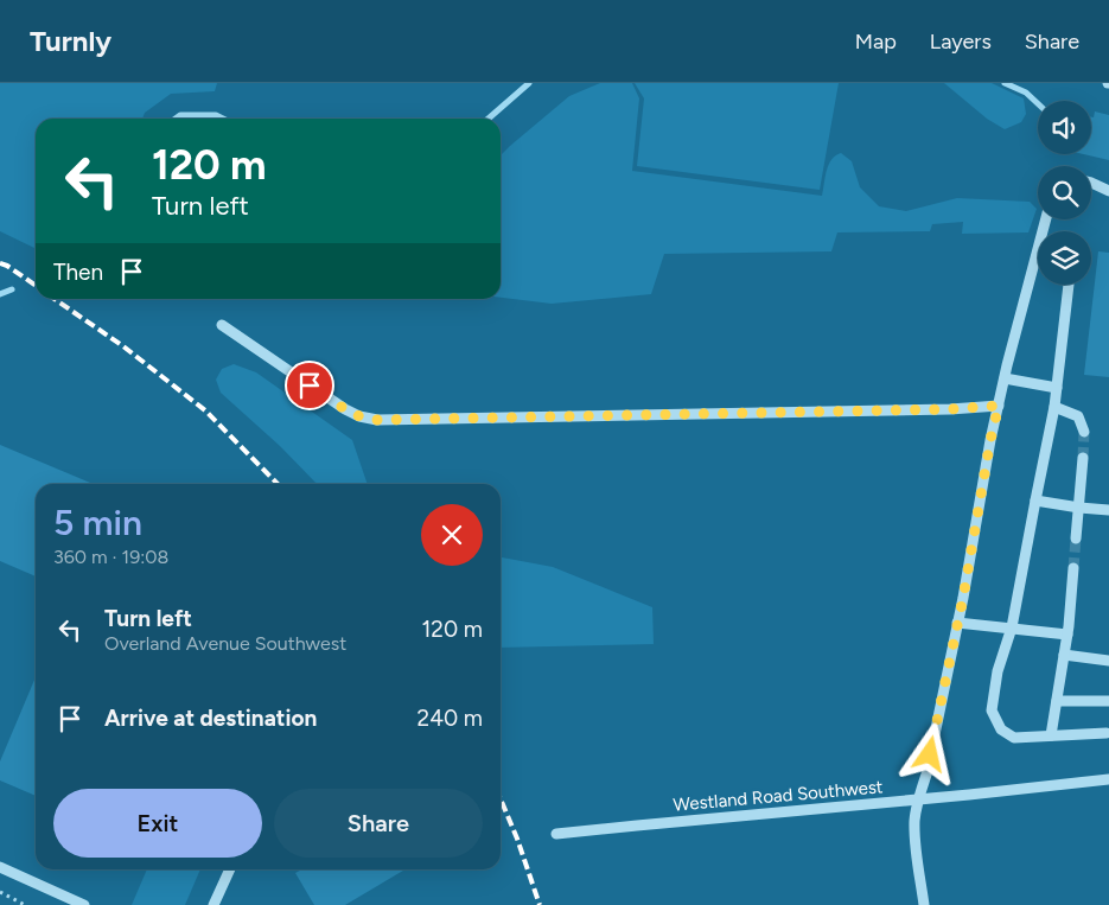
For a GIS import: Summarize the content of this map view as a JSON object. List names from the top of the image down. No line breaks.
{"streets":{"street":["Westland Road Southwest"]},"page":{"header":"Turnly","nav":["Map","Layers","Share"],"turn":["120 m","Turn left"],"then":"Then","heading":["5 min","360 m · 19:08"],"list":[{"name":"Turn left","note":"Overland Avenue Southwest","value":"120 m"},{"name":"Arrive at destination","value":"240 m"}],"buttons":["Exit","Share"]}}
